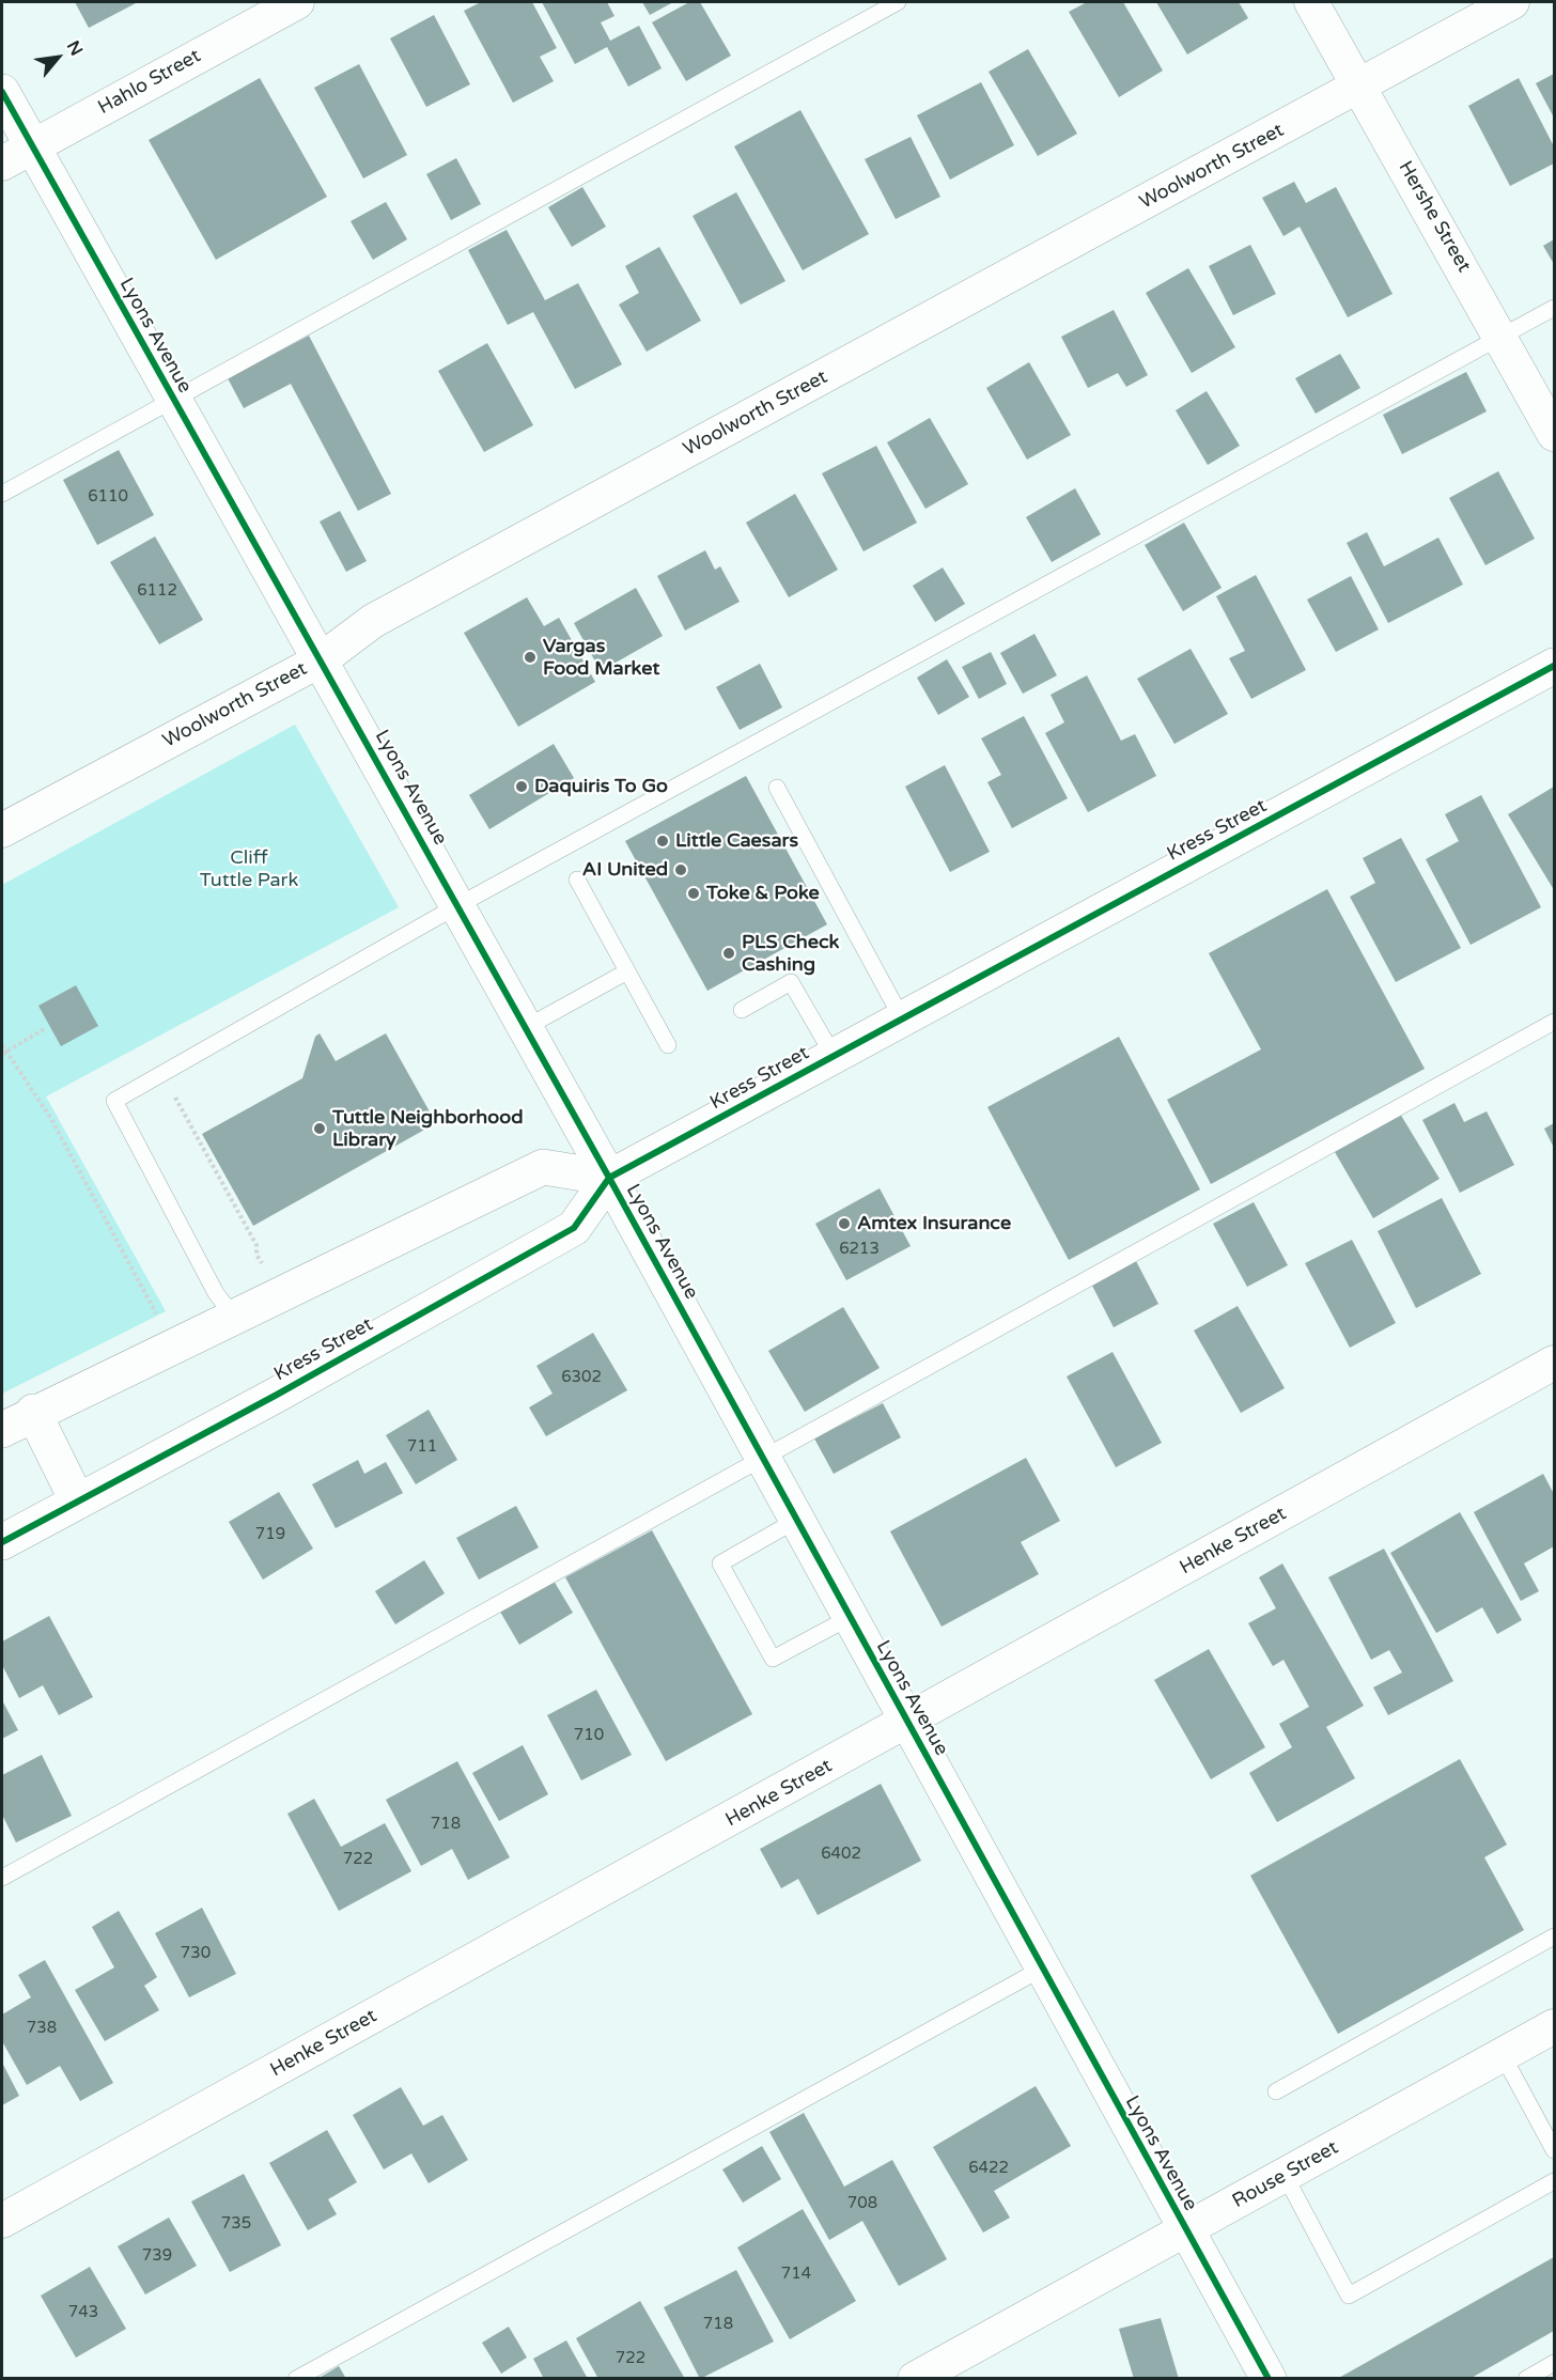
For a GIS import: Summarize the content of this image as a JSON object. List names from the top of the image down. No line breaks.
{"streets":{"street":["Hahlo Street","Woolworth Street","Hershe Street","Lyons Avenue","Kress Street","Henke Street","Rouse Street"]},"crossings":[["Hahlo Street","Lyons Avenue"],["Woolworth Street","Hershe Street"],["Woolworth Street","Lyons Avenue"],["Lyons Avenue","Kress Street"],["Lyons Avenue","Henke Street"],["Lyons Avenue","Rouse Street"]],"parks":["Cliff Tuttle Park"],"places":["Vargas Food Market","Daquiris To Go","Little Caesars","AI United","Toke & Poke","PLS Check Cashing","Tuttle Neighborhood Library","Amtex Insurance"],"house_numbers":["6110","6112","6213","6302","711","719","710","718","6402","722","730","738","6422","708","735","739","714","743","718","722"],"north":"top right"}
